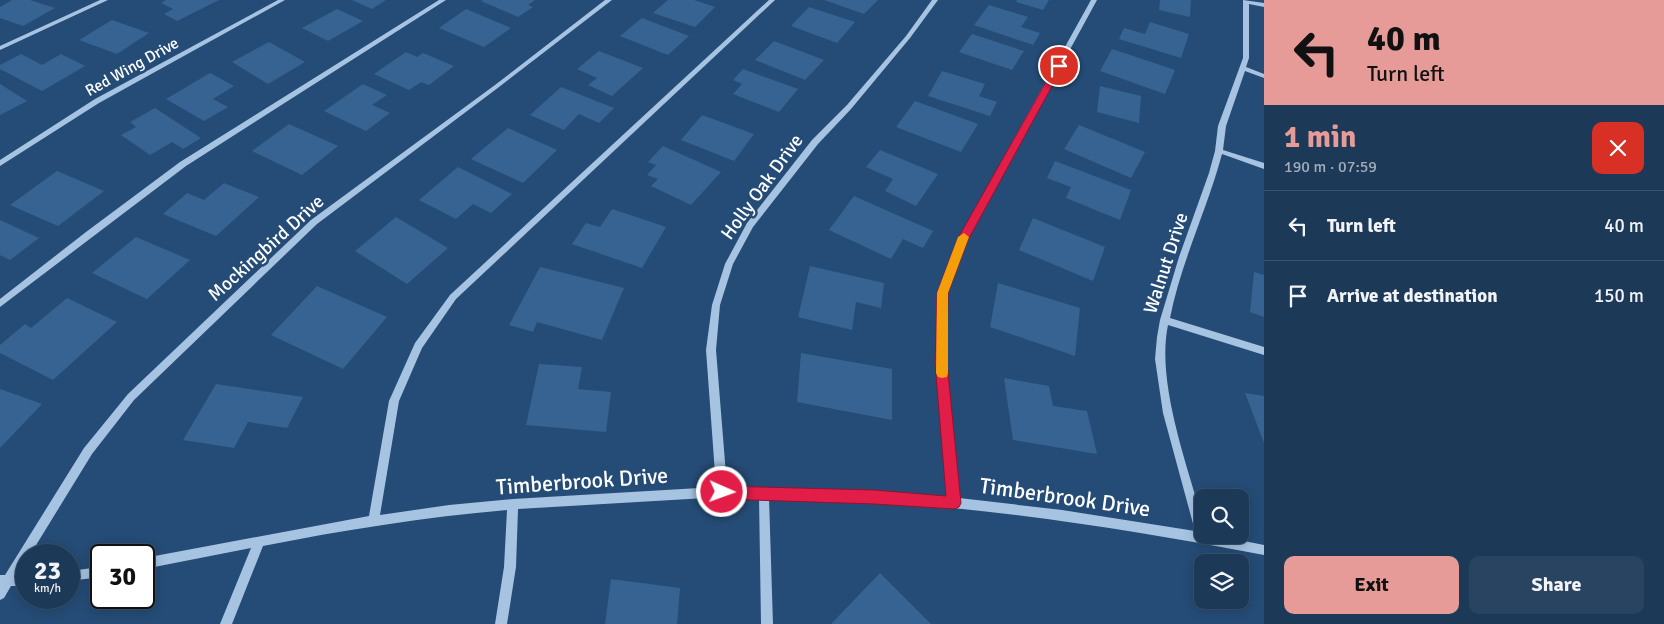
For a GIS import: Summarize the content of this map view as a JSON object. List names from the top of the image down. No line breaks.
{"streets":{"street":["Red Wing Drive","Holly Oak Drive","Mockingbird Drive","Walnut Drive","Timberbrook Drive"]},"crossings":[["Holly Oak Drive","Timberbrook Drive"]],"page":{"turn":["40 m","Turn left"],"heading":["1 min","190 m · 07:59"],"list":[{"name":"Turn left","value":"40 m"},{"name":"Arrive at destination","value":"150 m"}],"speed":"23 km/h","limit":"30","buttons":["Exit","Share"]}}
